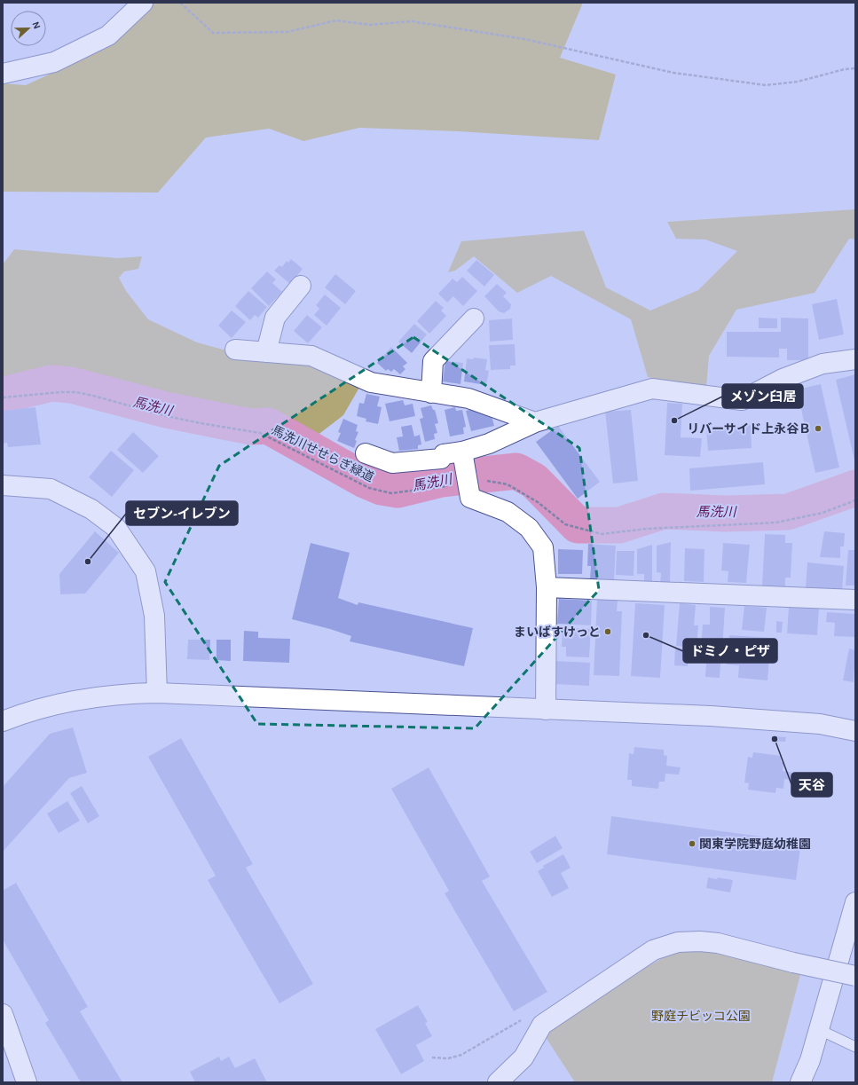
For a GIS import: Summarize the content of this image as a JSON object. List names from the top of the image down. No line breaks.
{"streets":{"path":["馬洗川せせらぎ緑道"]},"water":["馬洗川"],"parks":["野庭チビッコ公園"],"places":["メゾン臼居","リバーサイド上永谷Ｂ","セブン-イレブン","まいばすけっと","ドミノ・ピザ","天谷","関東学院野庭幼稚園"],"north":"right"}
